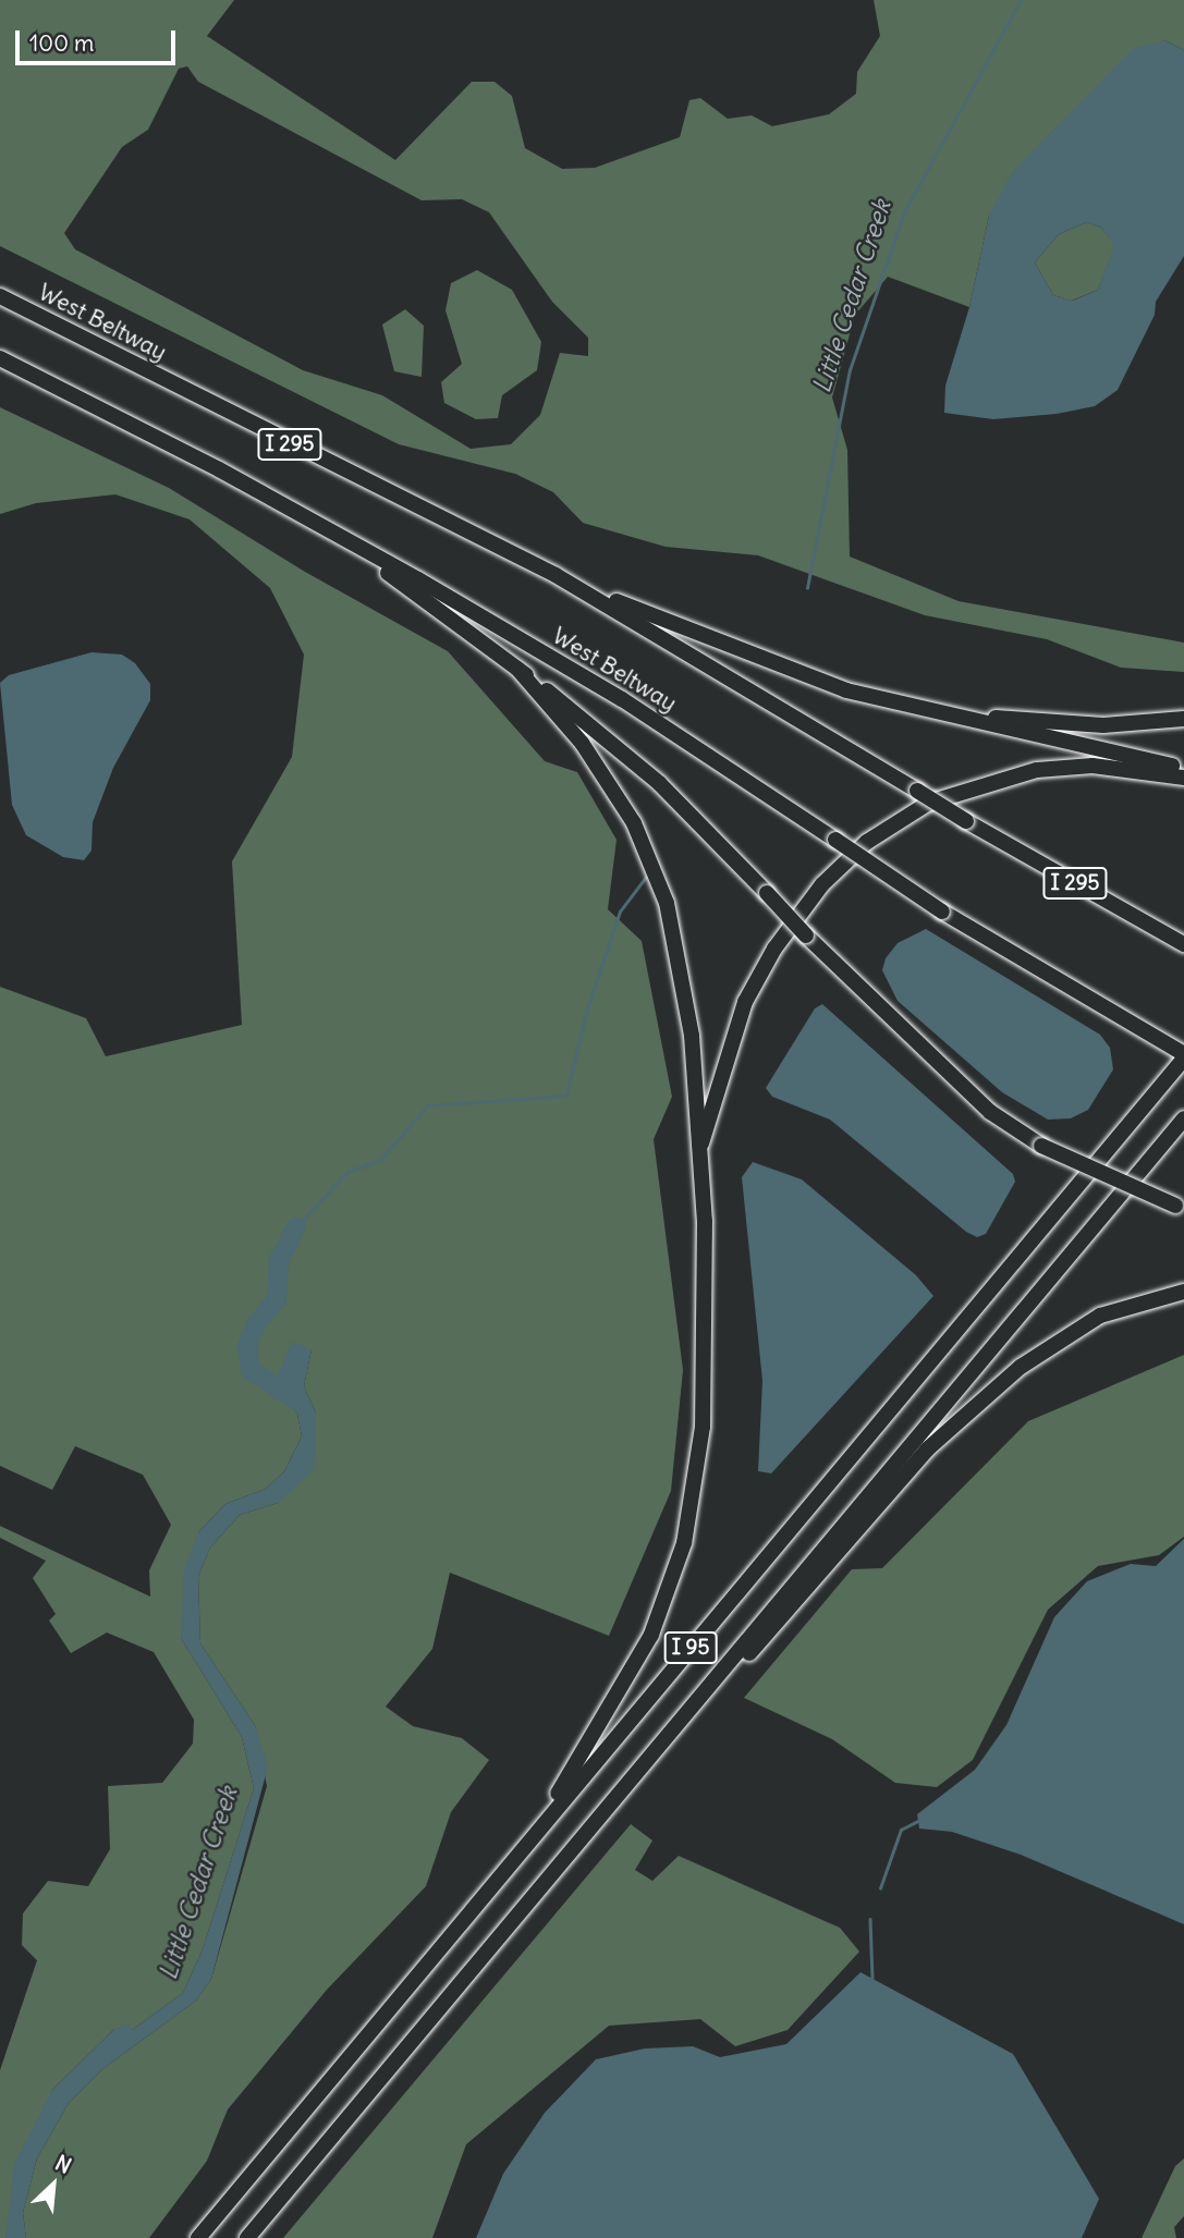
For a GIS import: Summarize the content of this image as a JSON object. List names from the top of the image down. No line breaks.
{"streets":{"highway":["West Beltway","I 295","I 95"]},"crossings":[["West Beltway","I 95"]],"water":["Little Cedar Creek"],"scale_bar":"100 m","north":"top right"}
